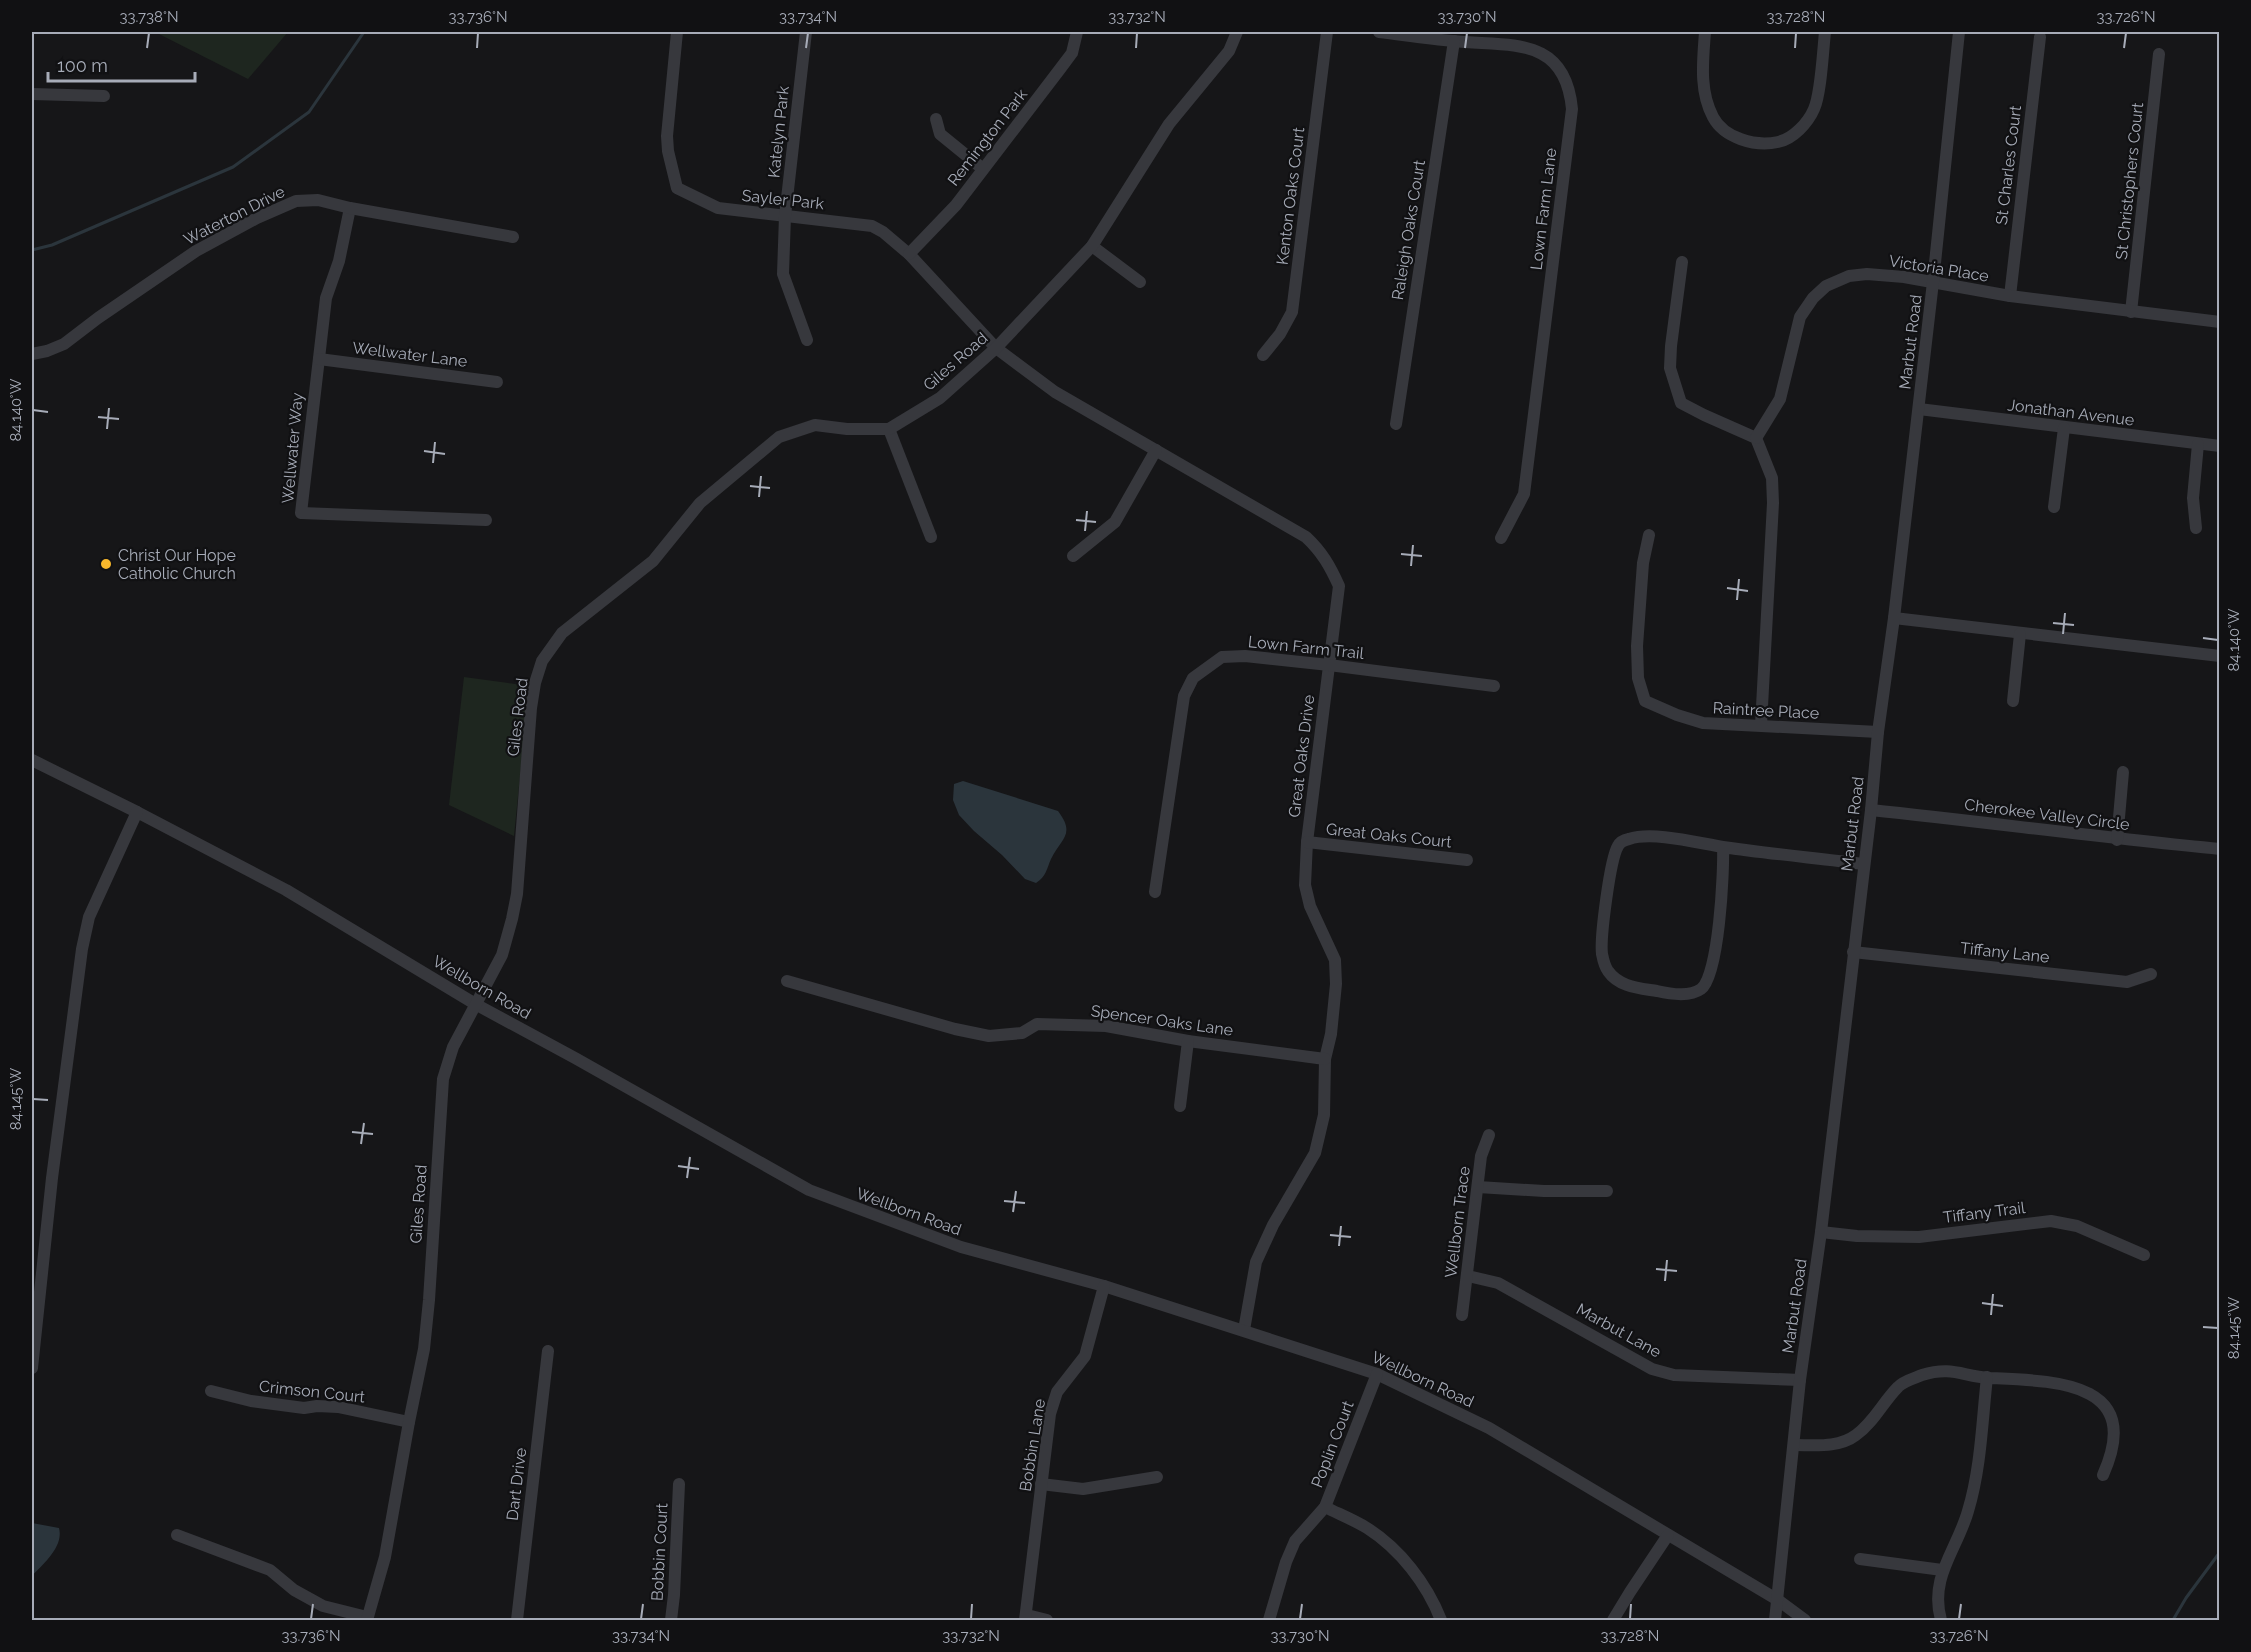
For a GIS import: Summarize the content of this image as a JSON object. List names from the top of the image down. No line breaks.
{"streets":{"street":["Katelyn Park","Remington Park","St Charles Court","St Christophers Court","Kenton Oaks Court","Sayler Park","Lown Farm Lane","Waterton Drive","Raleigh Oaks Court","Victoria Place","Marbut Road","Wellwater Lane","Giles Road","Jonathan Avenue","Wellwater Way","Lown Farm Trail","Raintree Place","Great Oaks Drive","Cherokee Valley Circle","Great Oaks Court","Tiffany Lane","Wellborn Road","Spencer Oaks Lane","Tiffany Trail","Wellborn Trace","Marbut Lane","Crimson Court","Poplin Court","Bobbin Lane","Dart Drive","Bobbin Court"]},"crossings":[["Katelyn Park","Sayler Park"],["Remington Park","Sayler Park"],["St Charles Court","Victoria Place"],["St Christophers Court","Victoria Place"],["Sayler Park","Giles Road"],["Sayler Park","Great Oaks Drive"],["Lown Farm Lane","Raleigh Oaks Court"],["Waterton Drive","Wellwater Way"],["Victoria Place","Marbut Road"],["Marbut Road","Jonathan Avenue"],["Marbut Road","Raintree Place"],["Marbut Road","Cherokee Valley Circle"],["Marbut Road","Tiffany Lane"],["Marbut Road","Wellborn Road"],["Marbut Road","Tiffany Trail"],["Marbut Road","Marbut Lane"],["Wellwater Lane","Wellwater Way"],["Giles Road","Great Oaks Drive"],["Giles Road","Wellborn Road"],["Giles Road","Crimson Court"],["Lown Farm Trail","Great Oaks Drive"],["Great Oaks Drive","Great Oaks Court"],["Great Oaks Drive","Wellborn Road"],["Great Oaks Drive","Spencer Oaks Lane"],["Wellborn Road","Poplin Court"],["Wellborn Road","Bobbin Lane"],["Wellborn Trace","Marbut Lane"]],"places":["Christ Our Hope Catholic Church"],"scale_bar":"100 m","coordinates":["33.738°N","33.736°N","33.734°N","33.732°N","33.730°N","33.728°N","33.726°N","84.140°W","84.145°W"]}
